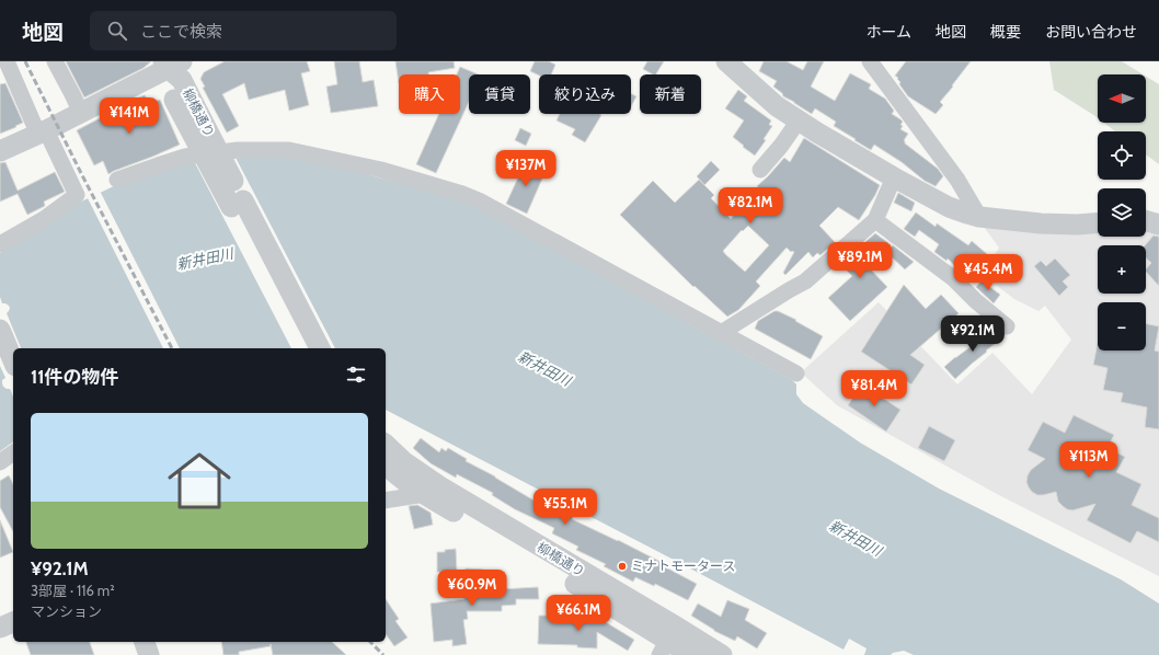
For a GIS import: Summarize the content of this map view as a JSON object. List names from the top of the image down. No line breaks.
{"streets":{"street":["柳橋通り"]},"water":["新井田川"],"places":["ミナトモータース"],"north":"left","page":{"header":"地図","search":"ここで検索","nav":["ホーム","地図","概要","お問い合わせ"],"map_buttons":["+","−"],"chip":["購入","賃貸","絞り込み","新着"],"price":["¥141M","¥137M","¥82.1M","¥89.1M","¥45.4M","¥92.1M","¥81.4M","¥113M","¥55.1M","¥60.9M","¥66.1M"],"heading":"11件の物件","list":[{"name":"¥92.1M","note":"3部屋 · 116 m² · マンション"}]}}
